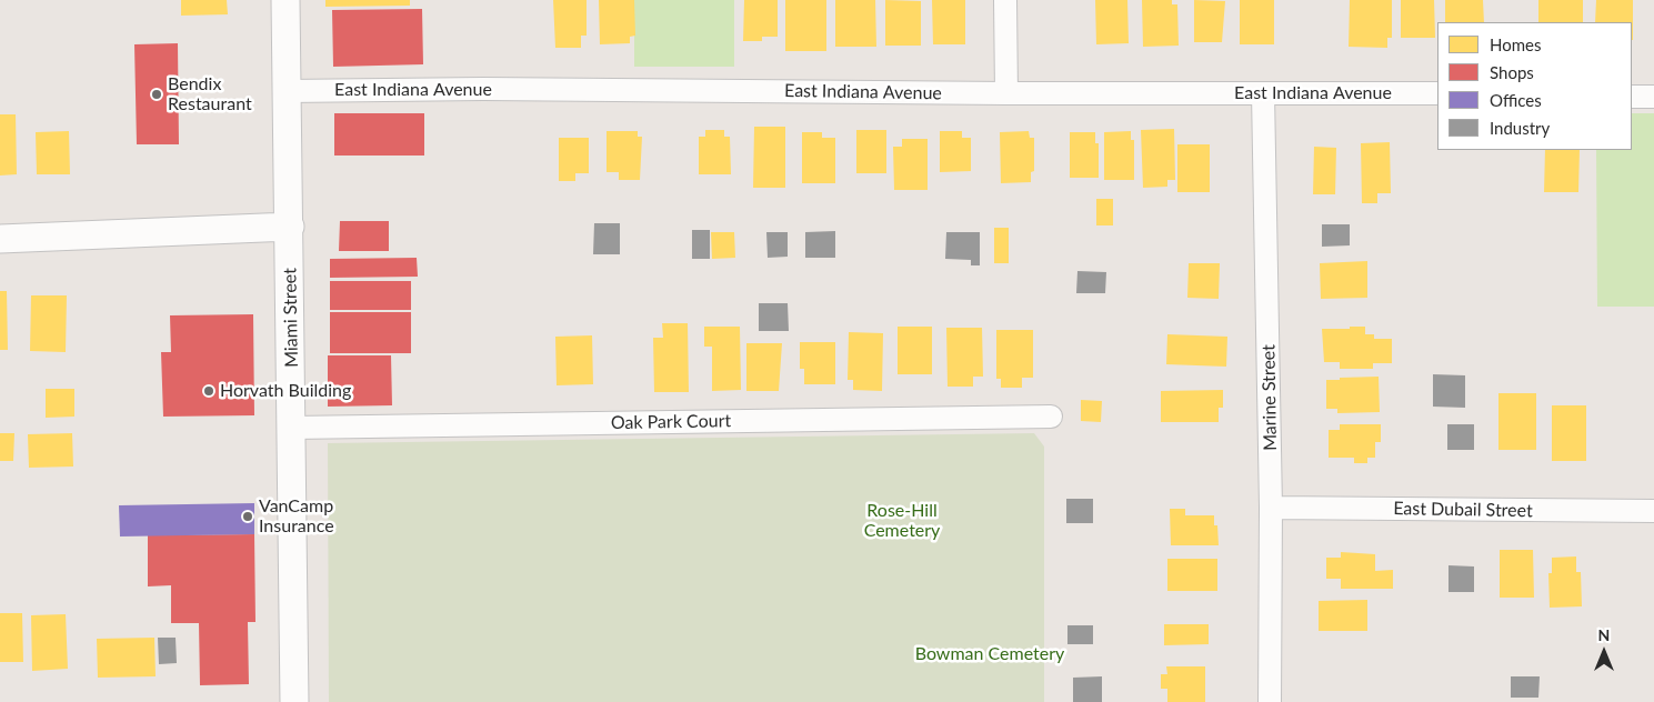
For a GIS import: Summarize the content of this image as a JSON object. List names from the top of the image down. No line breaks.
{"streets":{"street":["East Indiana Avenue","Miami Street","Marine Street","Oak Park Court","East Dubail Street"]},"crossings":[["East Indiana Avenue","Miami Street"],["East Indiana Avenue","Marine Street"],["Miami Street","Oak Park Court"],["Marine Street","East Dubail Street"]],"parks":["Rose-Hill Cemetery","Bowman Cemetery"],"places":["Bendix Restaurant","Horvath Building","VanCamp Insurance"],"legend":["Homes","Shops","Offices","Industry"],"north":"top"}
